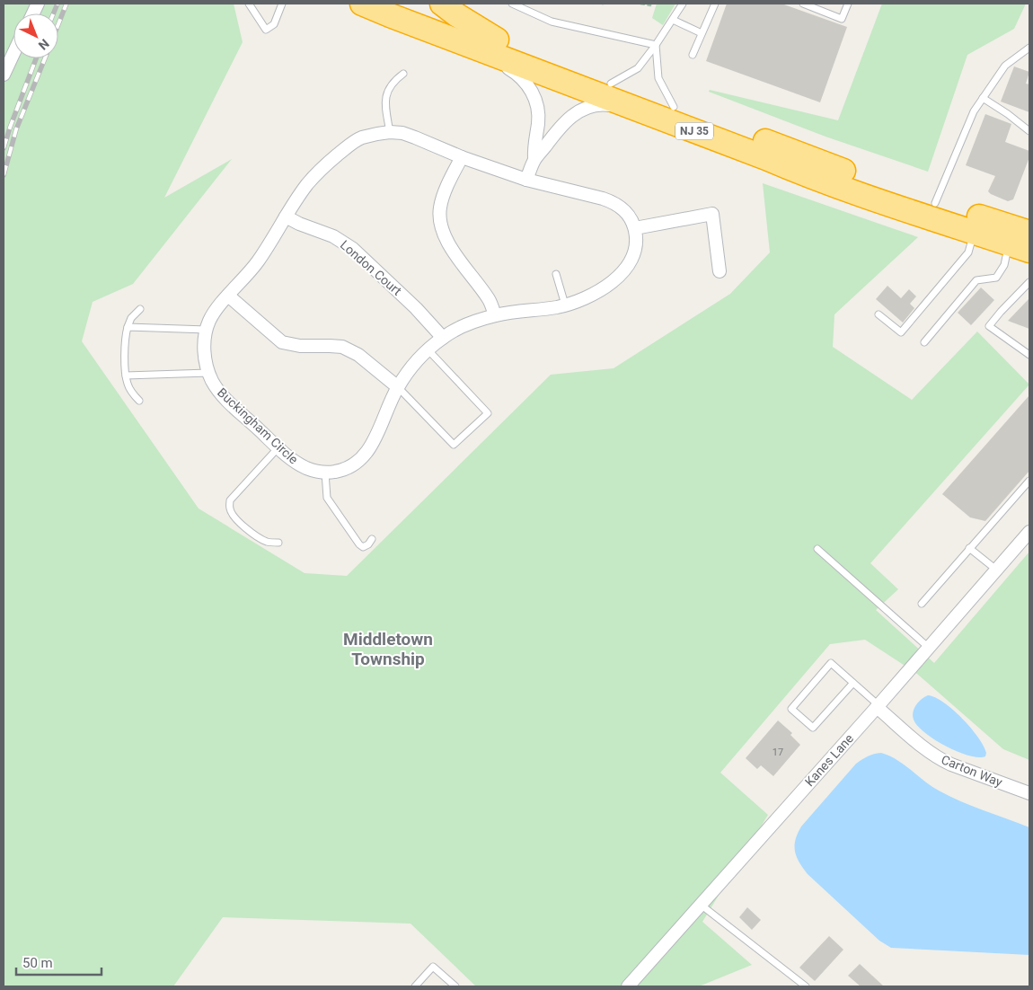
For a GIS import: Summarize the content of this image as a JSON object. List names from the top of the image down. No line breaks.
{"streets":{"highway":["NJ 35"],"street":["London Court","Buckingham Circle","Kanes Lane","Carton Way"]},"crossings":[["London Court","Buckingham Circle"],["Kanes Lane","Carton Way"]],"districts":["Middletown Township"],"house_numbers":["17"],"scale_bar":"50 m","north":"bottom right"}
